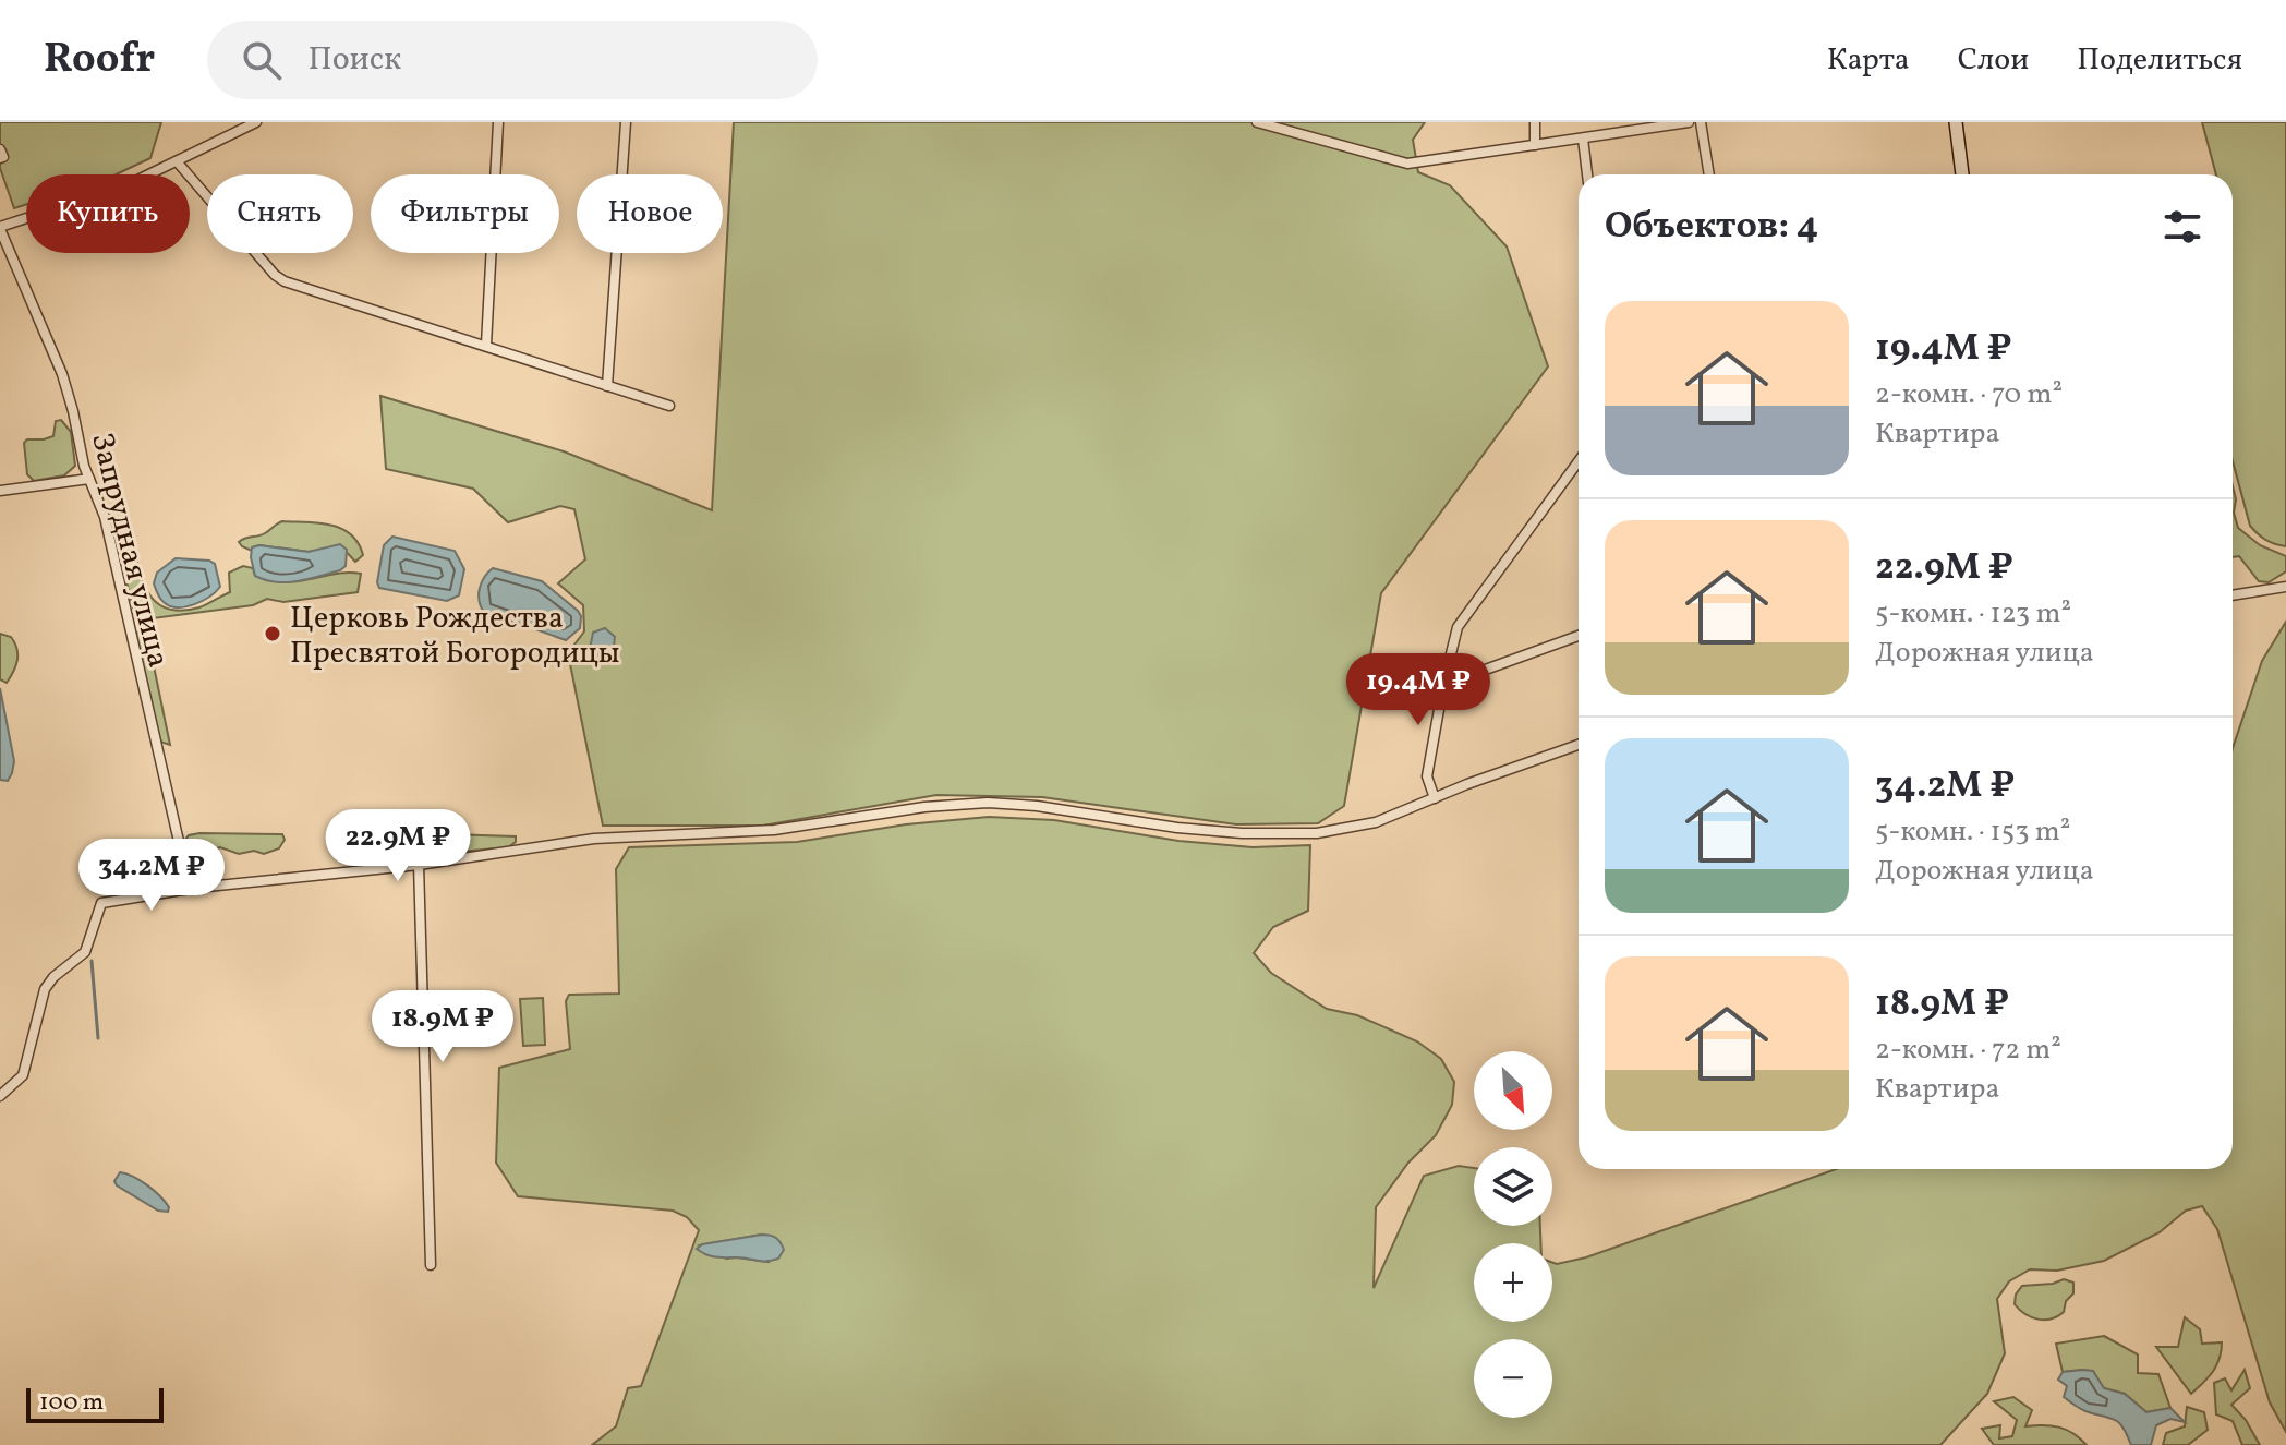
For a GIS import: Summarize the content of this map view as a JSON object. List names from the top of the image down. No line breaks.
{"streets":{"street":["Запрудная улица"]},"places":["Церковь Рождества Пресвятой Богородицы"],"scale_bar":"100 m","north":"bottom right","page":{"header":"Roofr","search":"Поиск","nav":["Карта","Слои","Поделиться"],"chip":["Купить","Снять","Фильтры","Новое"],"heading":"Объектов: 4","list":[{"name":"19.4M ₽","note":"2-комн. · 70 m² · Квартира"},{"name":"22.9M ₽","note":"5-комн. · 123 m² · Дорожная улица"},{"name":"34.2M ₽","note":"5-комн. · 153 m² · Дорожная улица"},{"name":"18.9M ₽","note":"2-комн. · 72 m² · Квартира"}],"price":["19.4M ₽","22.9M ₽","34.2M ₽","18.9M ₽"],"map_buttons":["+","−"],"scale":"100 m"}}
